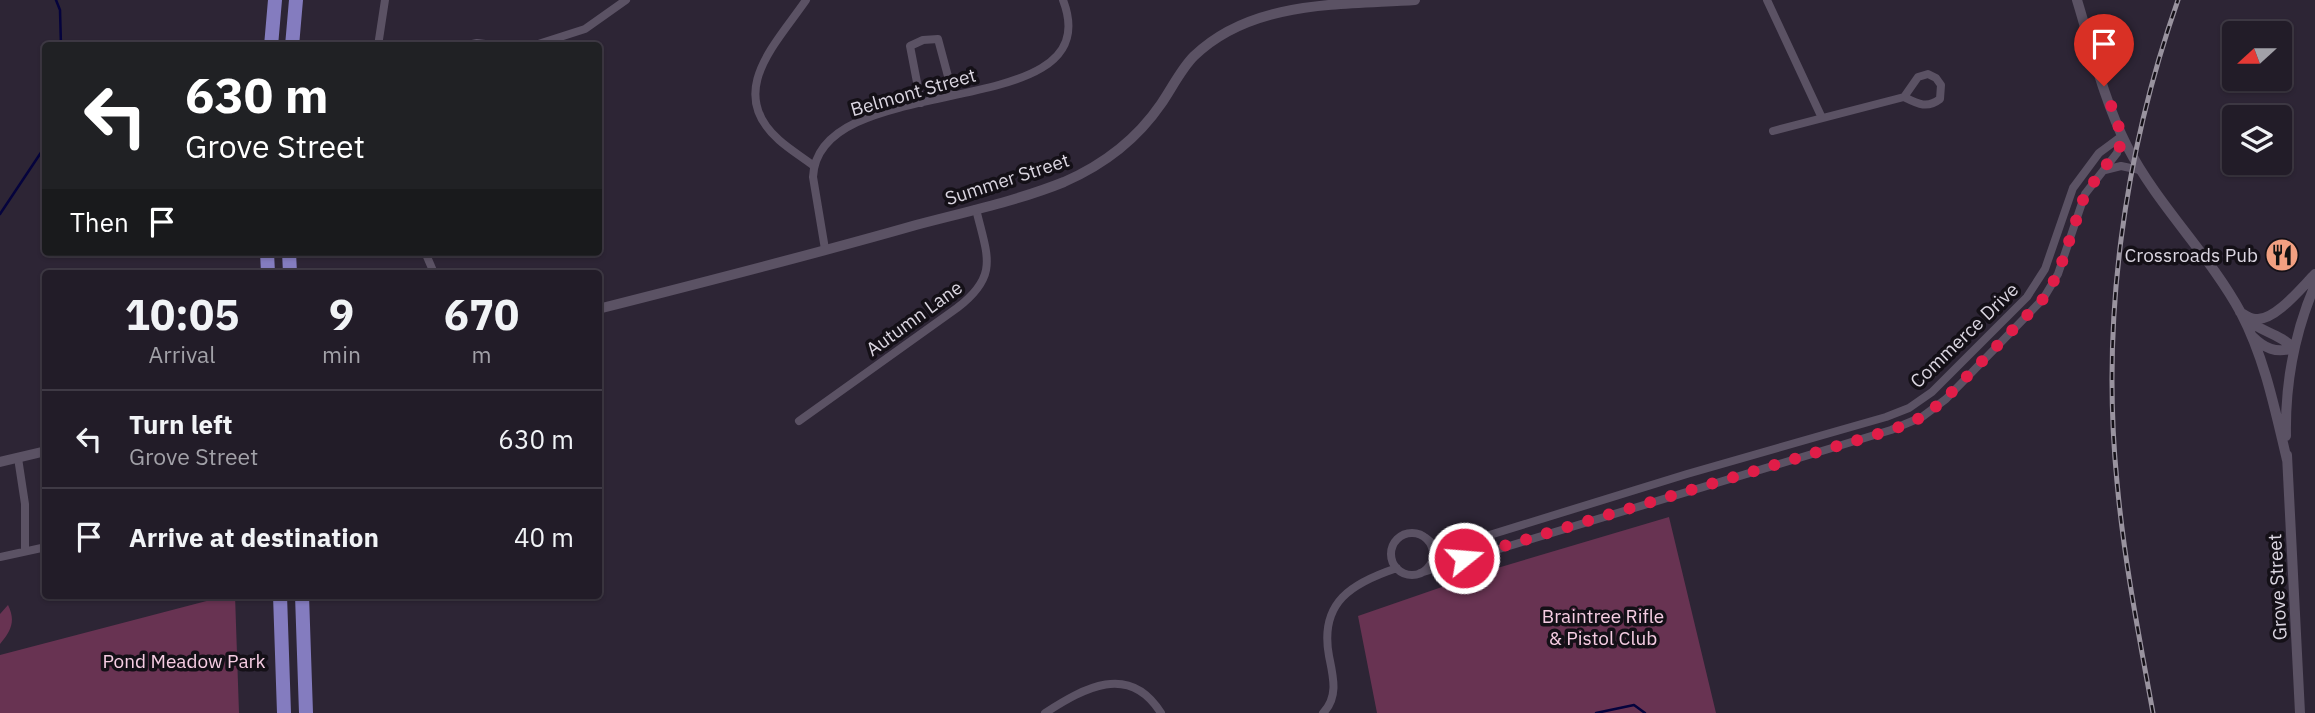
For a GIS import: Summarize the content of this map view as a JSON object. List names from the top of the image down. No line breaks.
{"streets":{"main road":["Summer Street","Grove Street"],"street":["Belmont Street","Autumn Lane","Commerce Drive"]},"crossings":[["Summer Street","Autumn Lane"],["Commerce Drive","Grove Street"]],"parks":["Braintree Rifle & Pistol Club","Pond Meadow Park"],"places":{"restaurant":["Crossroads Pub"]},"north":"left","page":{"turn":["630 m","Grove Street"],"then":"Then","eta":["10:05","Arrival","9","min","670","m"],"list":[{"name":"Turn left","note":"Grove Street","value":"630 m"},{"name":"Arrive at destination","value":"40 m"}]}}
